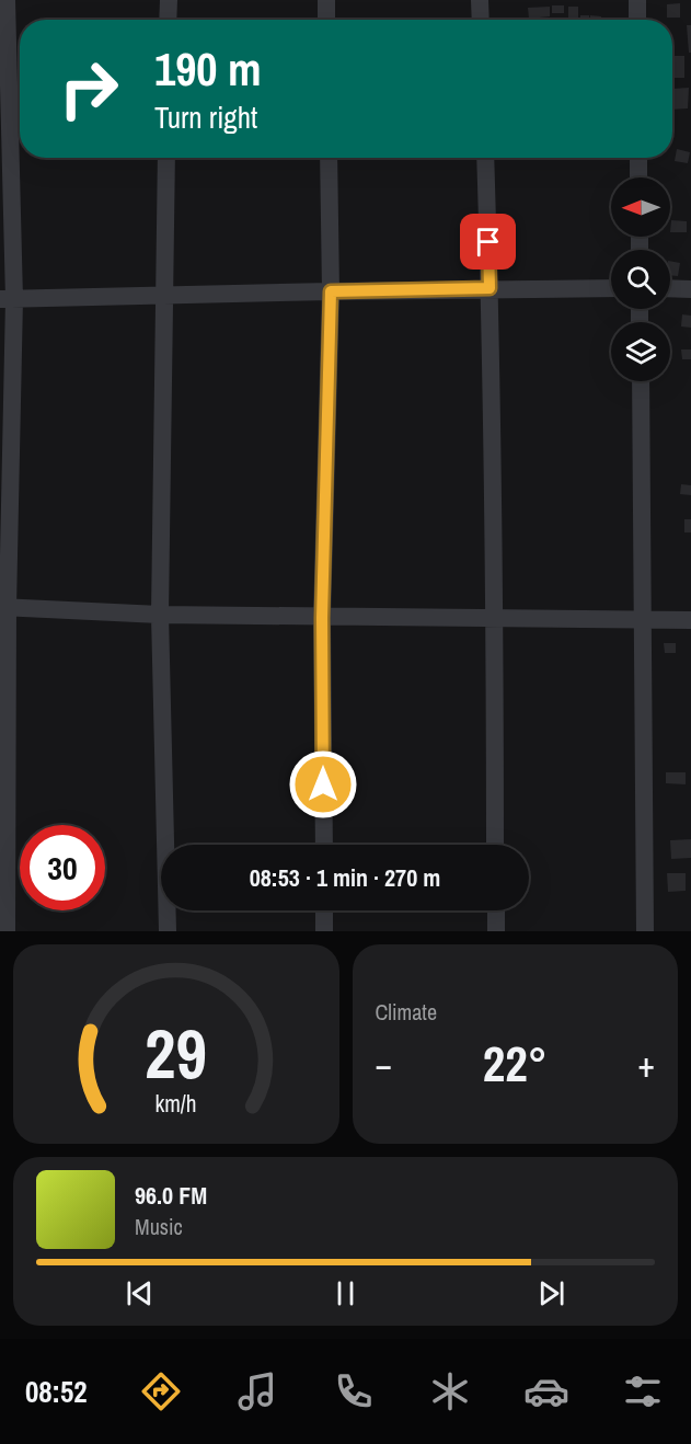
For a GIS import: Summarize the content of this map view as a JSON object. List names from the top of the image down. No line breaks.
{"north":"left","page":{"turn":["190 m","Turn right"],"limit":"30","trip":"08:53 · 1 min · 270 m","tile":"Climate","heat":["−","22°","+"],"song":["96.0 FM","Music"],"tabs":"08:52","gauge":["29","km/h"]}}
